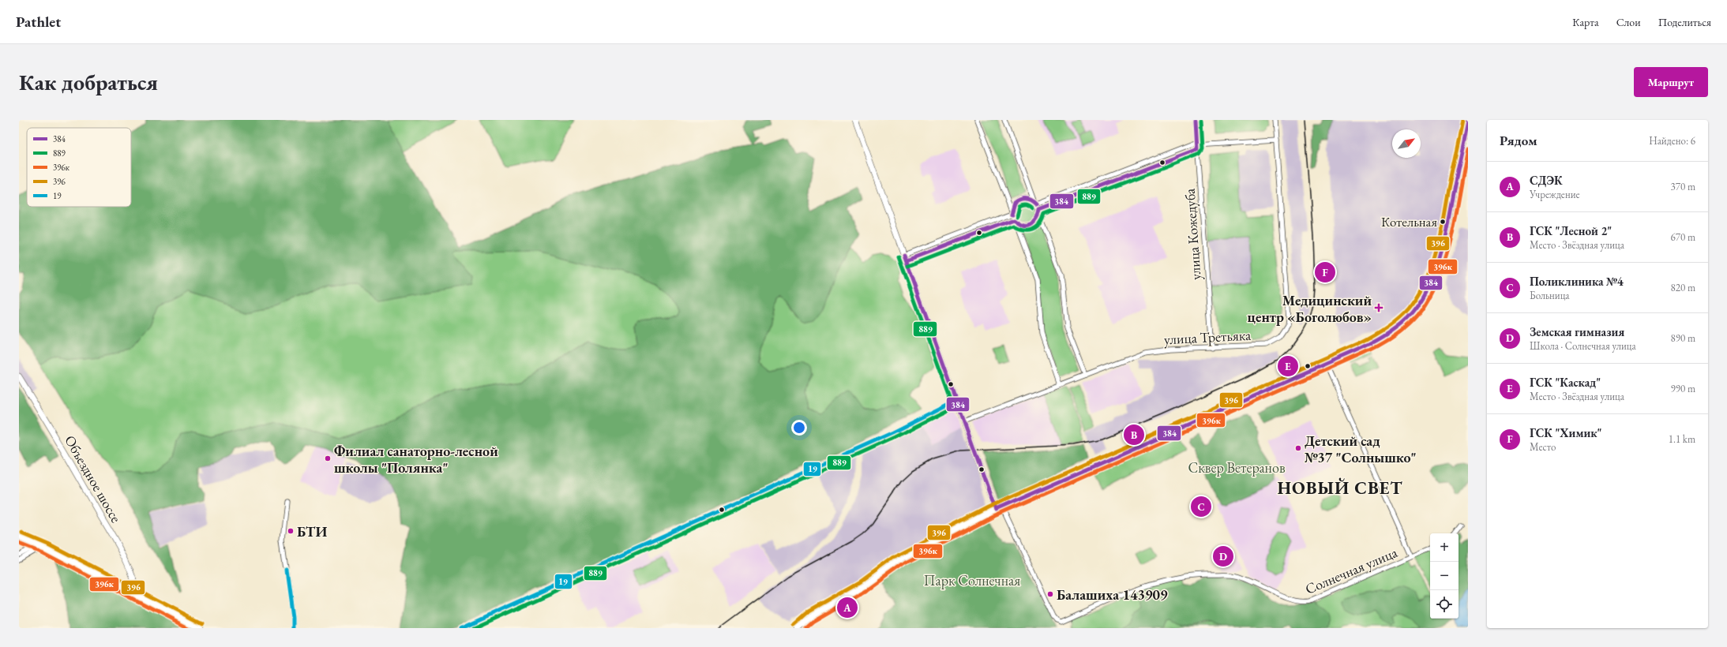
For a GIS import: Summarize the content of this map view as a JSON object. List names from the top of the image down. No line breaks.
{"streets":{"main road":["Объездное шоссе"],"street":["улица Кожедуба","улица Третьяка","Солнечная улица"]},"crossings":[["улица Кожедуба","улица Третьяка"]],"districts":["НОВЫЙ СВЕТ"],"parks":["Сквер Ветеранов","Парк Солнечная"],"places":{"other":["Котельная","Детский сад №37 \"Солнышко\"","Филиал санаторно-лесной школы \"Полянка\"","БТИ","Балашиха 143909"],"health":["Медицинский центр «Боголюбов»"]},"lines":["transit line 384","transit line 889","transit line 396","transit line 396к","transit line 19"],"legend":["384","889","396к","396","19"],"north":"top right","page":{"header":"Pathlet","nav":["Карта","Слои","Поделиться"],"buttons":"Маршрут","title":"Как добраться","heading":["Рядом","Найдено: 6"],"list":[{"mark":"A","name":"СДЭК","note":"Учреждение","value":"370 m"},{"mark":"B","name":"ГСК \"Лесной 2\"","note":"Место · Звёздная улица","value":"670 m"},{"mark":"C","name":"Поликлиника №4","note":"Больница","value":"820 m"},{"mark":"D","name":"Земская гимназия","note":"Школа · Солнечная улица","value":"890 m"},{"mark":"E","name":"ГСК \"Каскад\"","note":"Место · Звёздная улица","value":"990 m"},{"mark":"F","name":"ГСК \"Химик\"","note":"Место","value":"1.1 km"}],"pins":["F","E","B","C","D","A"],"map_buttons":["+","−"]}}
